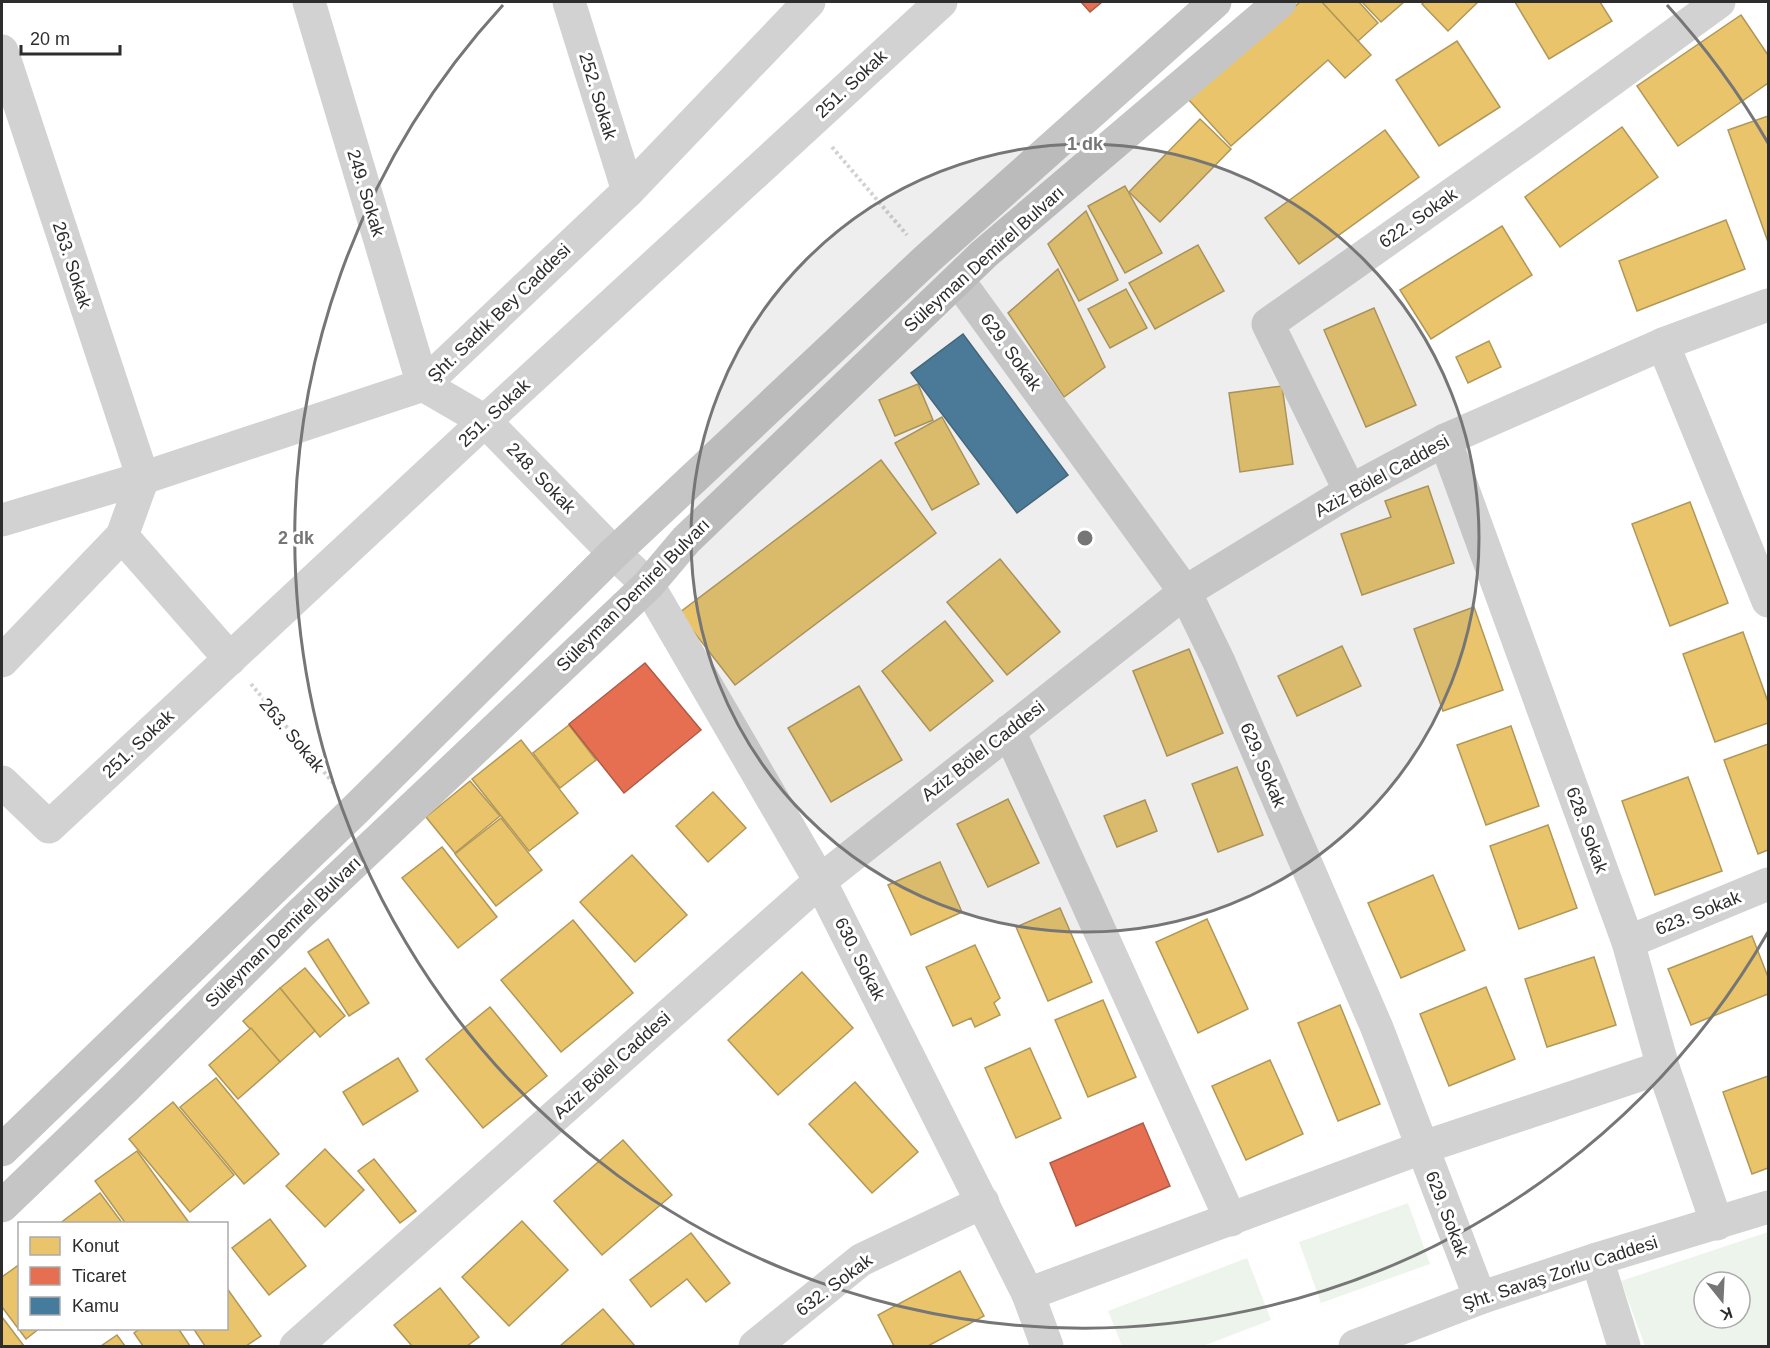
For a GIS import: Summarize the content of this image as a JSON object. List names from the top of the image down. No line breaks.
{"streets":{"main road":["Süleyman Demirel Bulvarı"],"street":["251. Sokak","252. Sokak","249. Sokak","622. Sokak","263. Sokak","Şht. Sadık Bey Caddesi","629. Sokak","Aziz Bölel Caddesi","248. Sokak","628. Sokak","623. Sokak","630. Sokak","Şht. Savaş Zorlu Caddesi","632. Sokak"]},"crossings":[["251. Sokak","263. Sokak"],["251. Sokak","248. Sokak"],["252. Sokak","Şht. Sadık Bey Caddesi"],["249. Sokak","Şht. Sadık Bey Caddesi"],["249. Sokak","248. Sokak"],["622. Sokak","Aziz Bölel Caddesi"],["Süleyman Demirel Bulvarı","263. Sokak"],["Süleyman Demirel Bulvarı","629. Sokak"],["Süleyman Demirel Bulvarı","248. Sokak"],["Süleyman Demirel Bulvarı","630. Sokak"],["263. Sokak","Şht. Sadık Bey Caddesi"],["Şht. Sadık Bey Caddesi","248. Sokak"],["629. Sokak","Aziz Bölel Caddesi"],["629. Sokak","Şht. Savaş Zorlu Caddesi"],["Aziz Bölel Caddesi","628. Sokak"],["Aziz Bölel Caddesi","630. Sokak"],["248. Sokak","630. Sokak"],["628. Sokak","623. Sokak"],["628. Sokak","Şht. Savaş Zorlu Caddesi"],["630. Sokak","632. Sokak"]],"legend":["Konut","Ticaret","Kamu"],"scale_bar":"20 m","north":"bottom","rings":["1 dk","2 dk"]}
